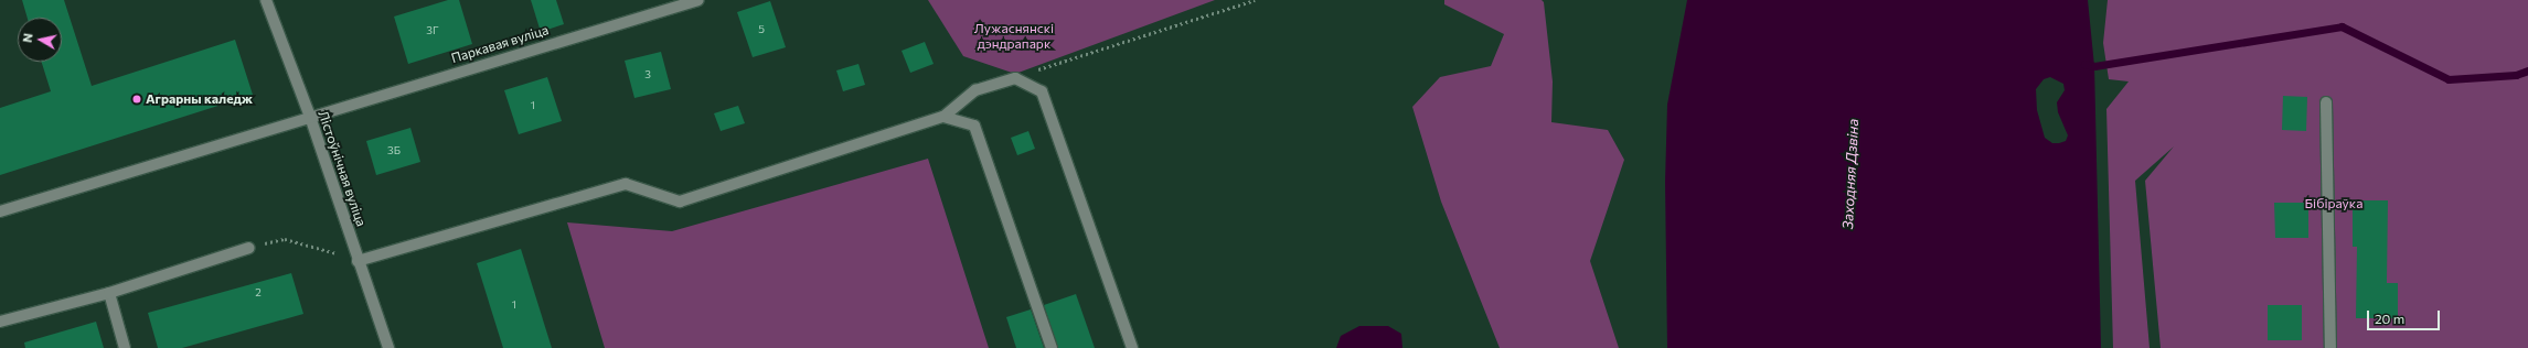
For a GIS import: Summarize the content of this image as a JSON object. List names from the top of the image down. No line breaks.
{"streets":{"street":["Паркавая вуліца","Лістоўнічная вуліца"]},"crossings":[["Паркавая вуліца","Лістоўнічная вуліца"]],"water":["Заходняя Дзвіна"],"parks":["Лужаснянскі дэндрапарк","Бібіраўка"],"places":["Аграрны каледж"],"house_numbers":["5","3Г","3","1","3Б","2","1"],"scale_bar":"20 m","north":"left"}
